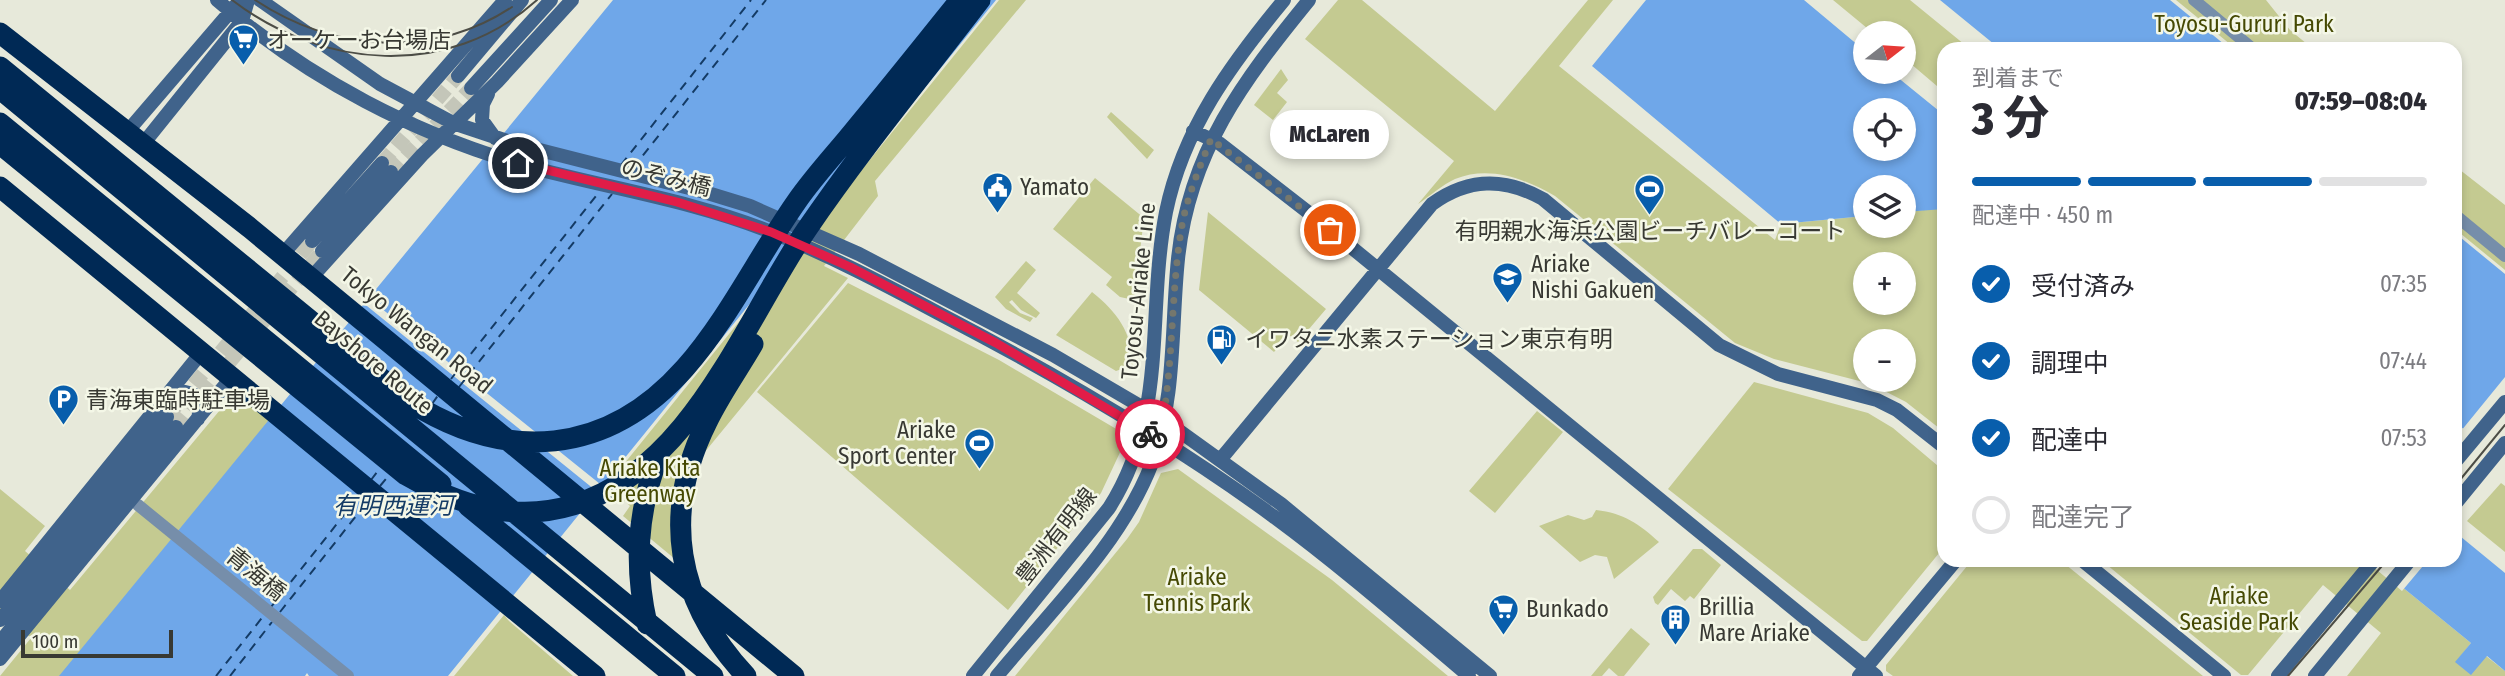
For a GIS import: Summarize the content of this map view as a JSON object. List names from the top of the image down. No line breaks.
{"streets":{"highway":["Tokyo Wangan Road","Bayshore Route"],"street":["のぞみ橋","Toyosu-Ariake Line","豊洲有明線","青海橋"]},"crossings":[["のぞみ橋","Toyosu-Ariake Line"],["のぞみ橋","豊洲有明線"],["Toyosu-Ariake Line","豊洲有明線"]],"water":["有明西運河"],"parks":["Toyosu-Gururi Park","Ariake Kita Greenway","Ariake Tennis Park","Ariake Seaside Park"],"places":{"supermarket":["オーケーお台場店","Bunkado"],"public building":["Yamato"],"sports":["有明親水海浜公園ビーチバレーコート","Ariake Sport Center"],"other":["McLaren"],"school or university":["Ariake Nishi Gakuen"],"fuel station":["イワタニ水素ステーション東京有明"],"parking":["青海東臨時駐車場"],"building":["Brillia Mare Ariake"]},"scale_bar":"100 m","north":"right","page":{"map_buttons":["+","−"],"heading":["3 分","到着まで","07:59–08:04"],"bubble":"McLaren","bar":"配達中 · 450 m","list":[["受付済み","07:35"],["調理中","07:44"],["配達中","07:53"],"配達完了"],"scale":"100 m"}}
